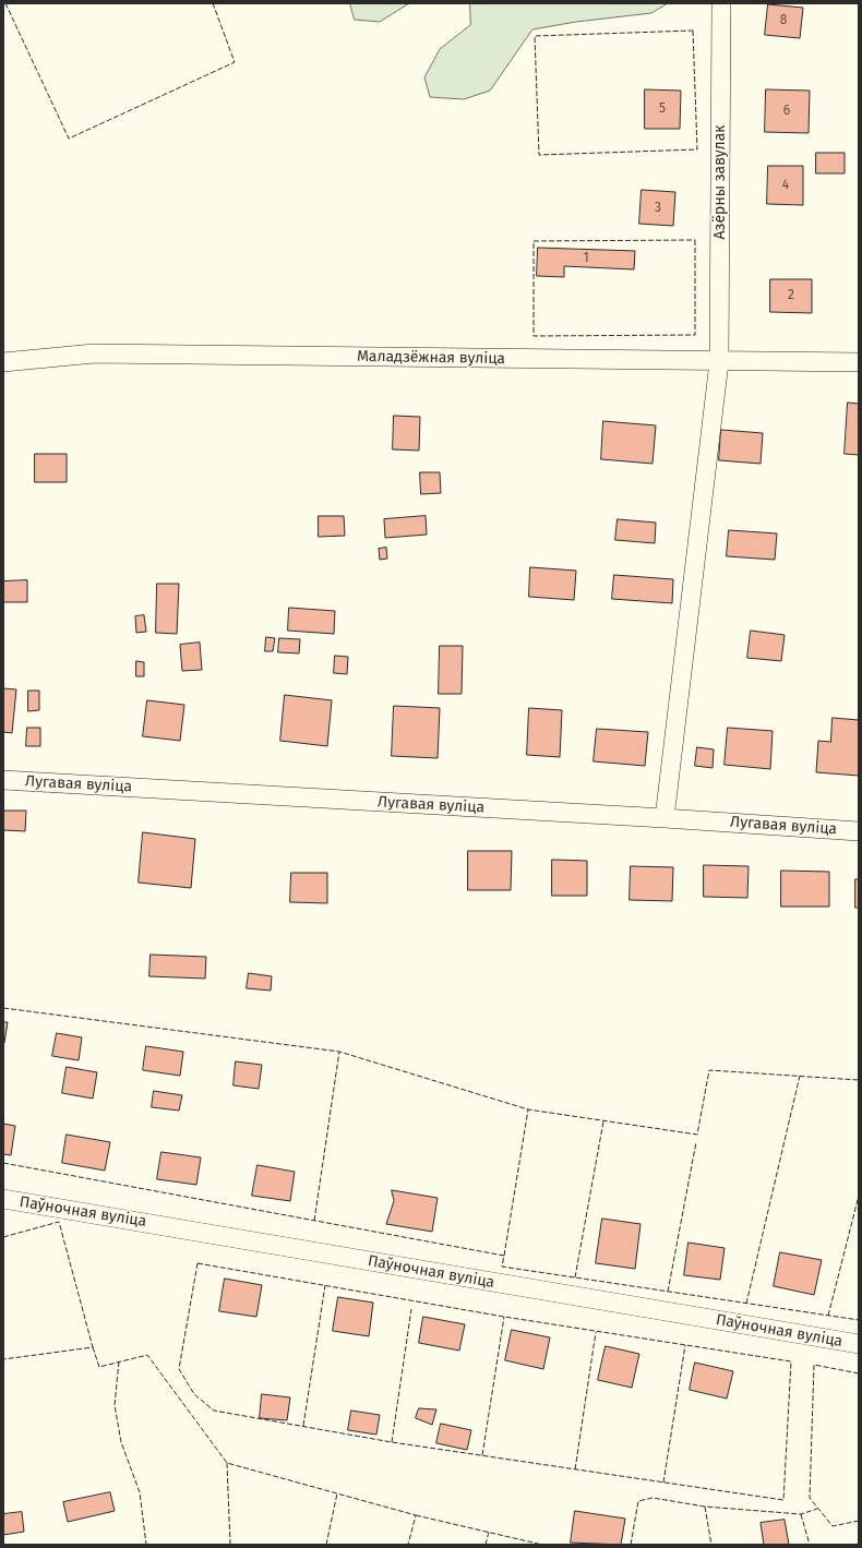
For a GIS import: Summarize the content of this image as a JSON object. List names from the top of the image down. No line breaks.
{"streets":{"street":["Азёрны завулак","Маладзёжная вуліца","Лугавая вуліца","Паўночная вуліца"]},"crossings":[["Азёрны завулак","Маладзёжная вуліца"],["Азёрны завулак","Лугавая вуліца"]],"house_numbers":["8","5","6","4","3","1","2"]}
